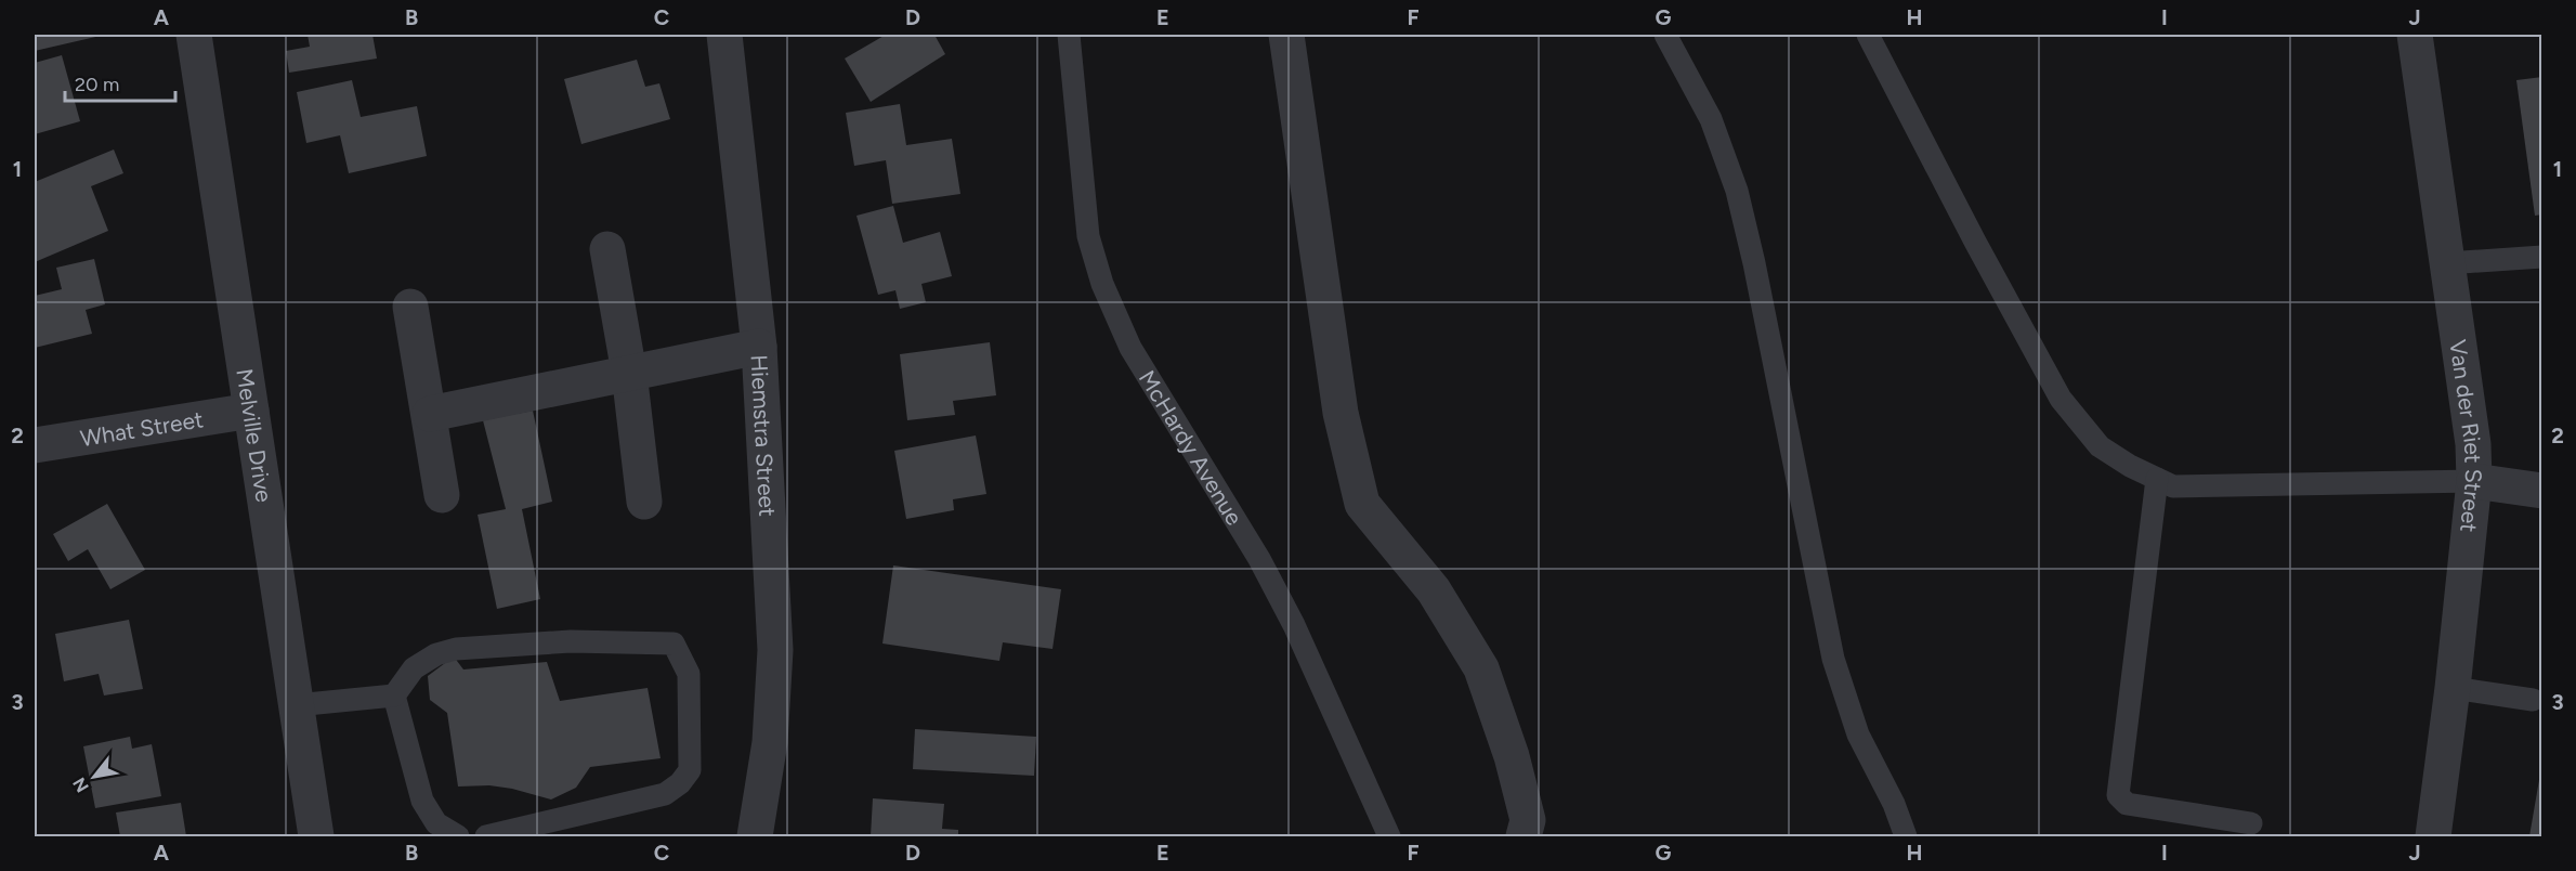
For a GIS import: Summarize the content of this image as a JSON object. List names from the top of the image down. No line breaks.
{"streets":{"street":["What Street","Melville Drive","Hiemstra Street","Van der Riet Street"],"lane":["McHardy Avenue"]},"crossings":[["What Street","Melville Drive"]],"scale_bar":"20 m","north":"bottom left","grid":{"columns":["A","B","C","D","E","F","G","H","I","J"],"rows":["1","2","3"]}}
